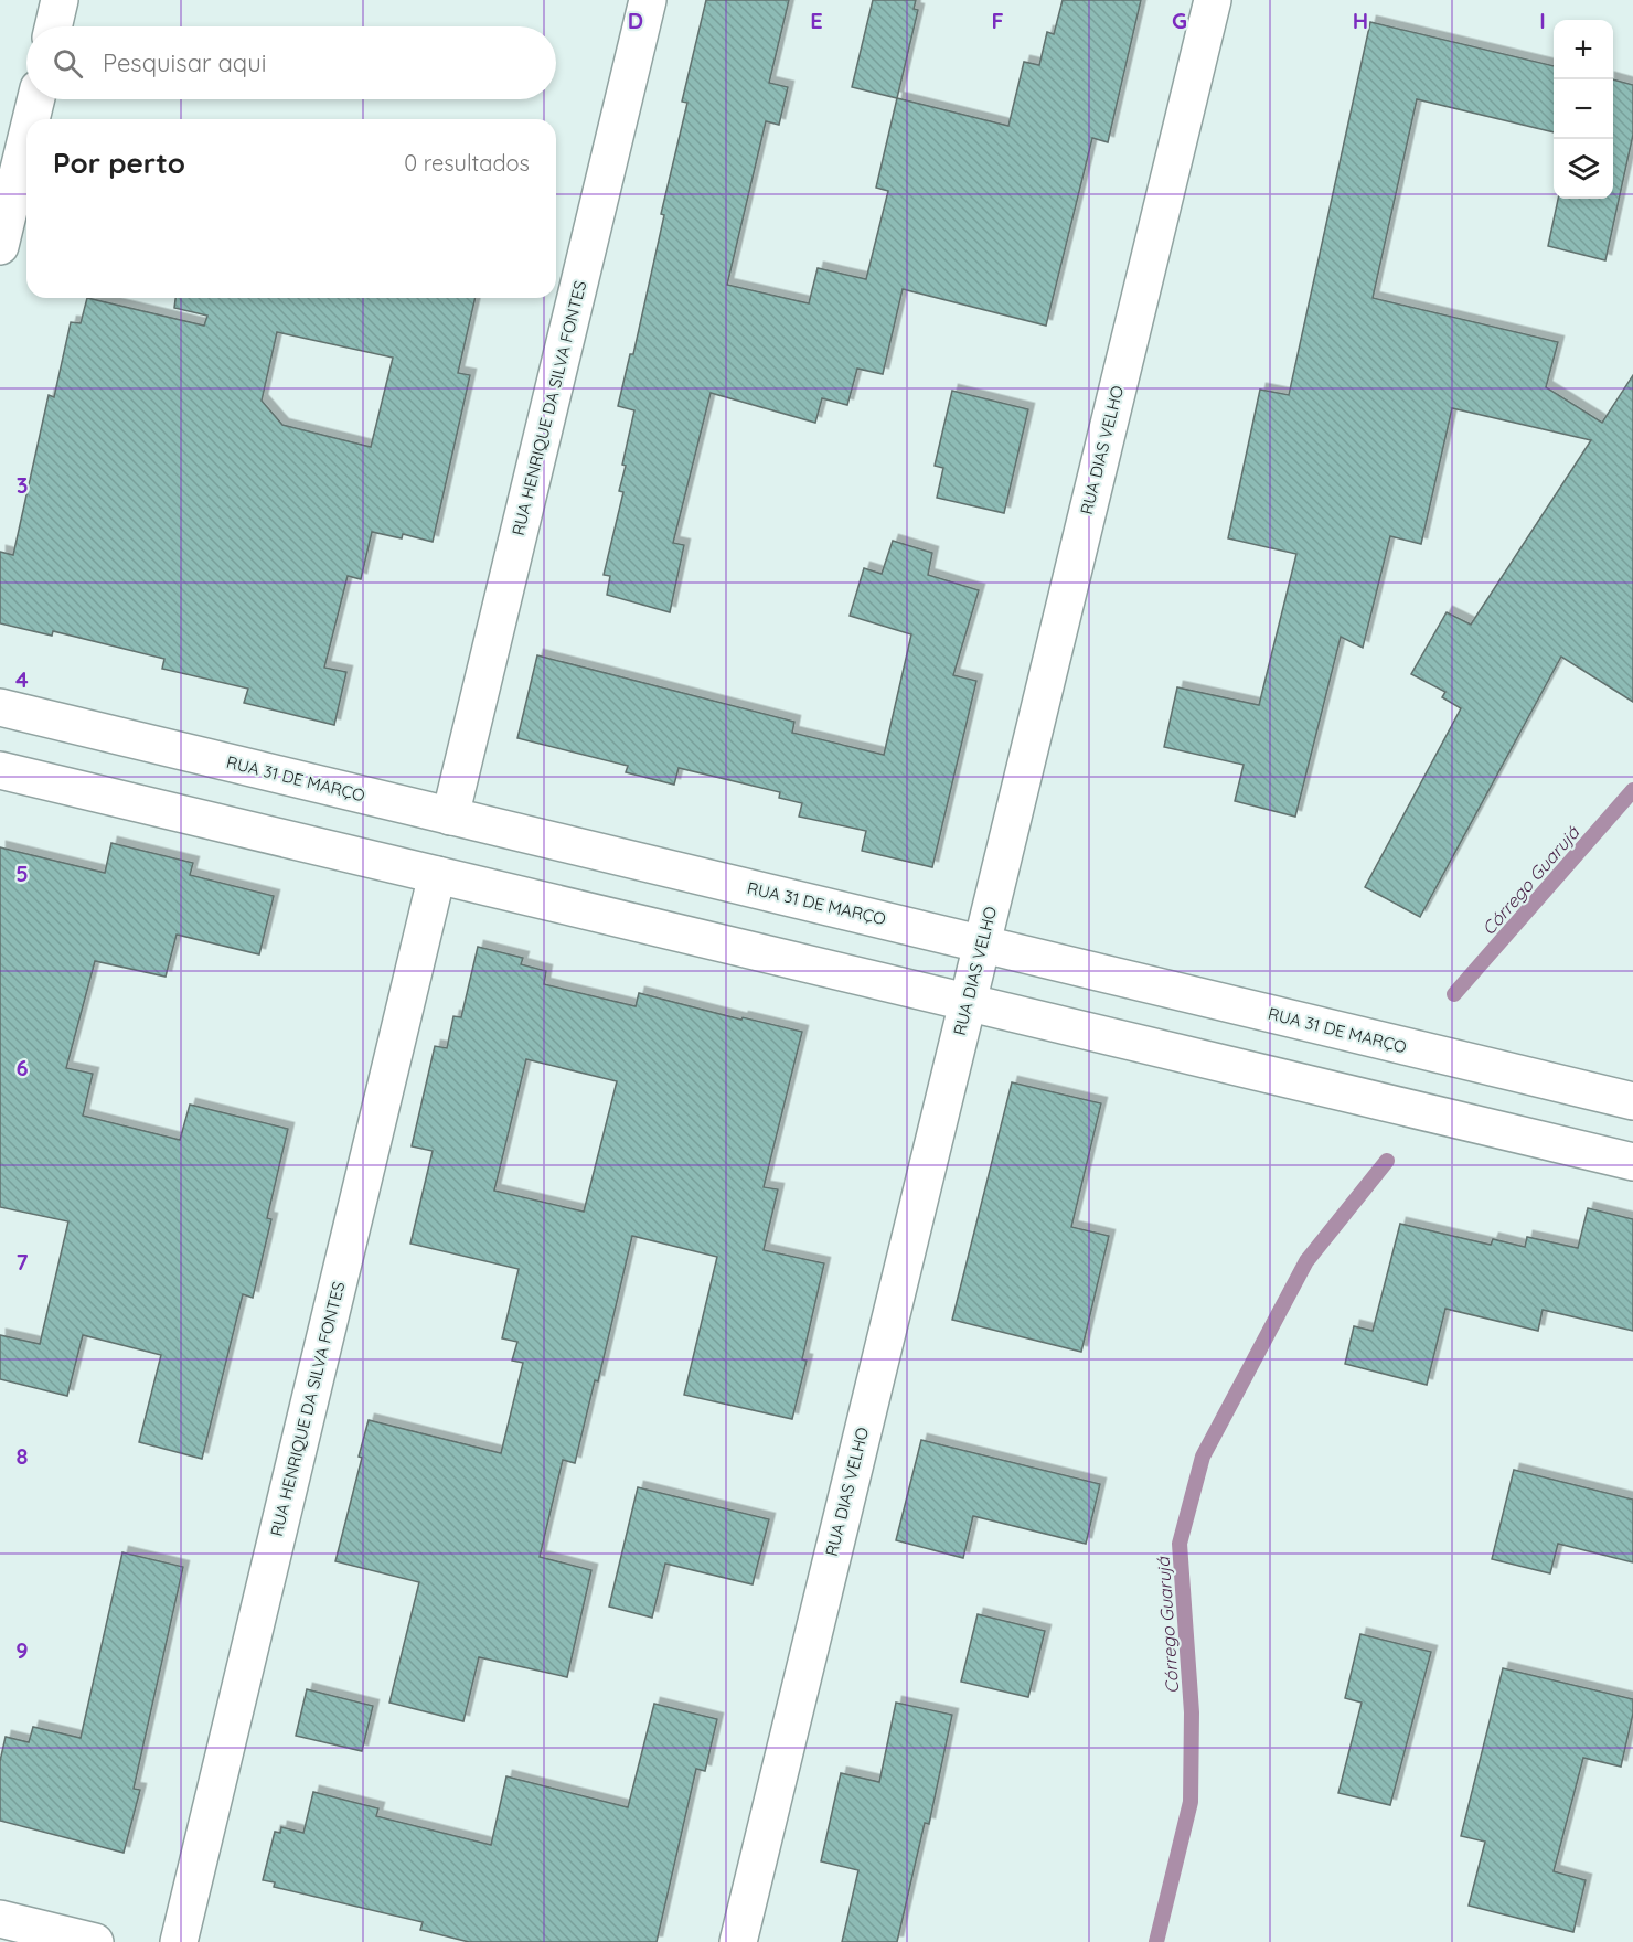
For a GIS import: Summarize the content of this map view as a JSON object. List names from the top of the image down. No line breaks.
{"streets":{"street":["RUA HENRIQUE DA SILVA FONTES","RUA DIAS VELHO","RUA 31 DE MARÇO"]},"crossings":[["RUA HENRIQUE DA SILVA FONTES","RUA 31 DE MARÇO"],["RUA DIAS VELHO","RUA 31 DE MARÇO"]],"water":["Córrego Guarujá"],"page":{"map_buttons":["+","−"],"search":"Pesquisar aqui","heading":["Por perto","0 resultados"]},"grid":{"columns":["D","E","F","G","H","I"],"rows":["3","4","5","6","7","8","9"]}}
